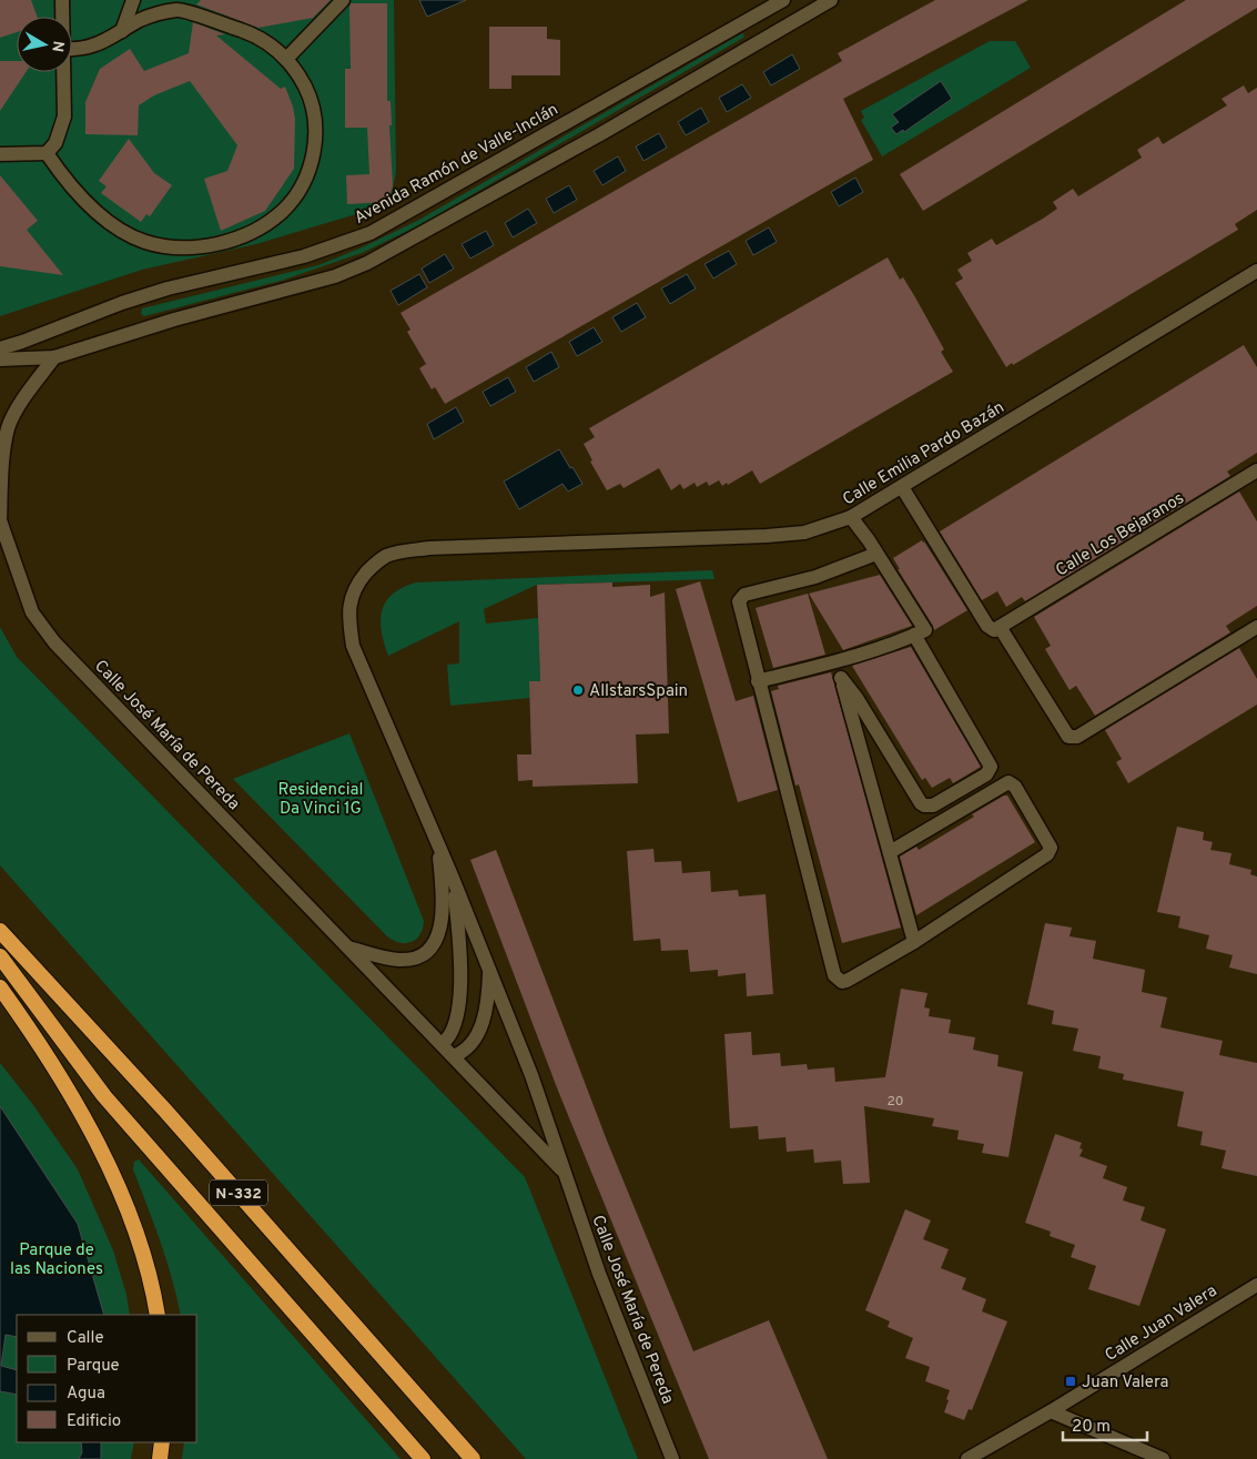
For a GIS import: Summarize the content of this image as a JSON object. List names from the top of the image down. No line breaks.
{"streets":{"highway":["N-332"],"street":["Avenida Ramón de Valle-Inclán","Calle Emilia Pardo Bazán","Calle Los Bejaranos","Calle José María de Pereda","Calle Juan Valera"]},"crossings":[["Calle Emilia Pardo Bazán","Calle José María de Pereda"]],"parks":["Residencial Da Vinci 1G","Parque de las Naciones"],"places":{"other":["AllstarsSpain"],"transit":["Juan Valera"]},"house_numbers":["20"],"legend":["Calle","Parque","Agua","Edificio"],"scale_bar":"20 m","north":"right"}
